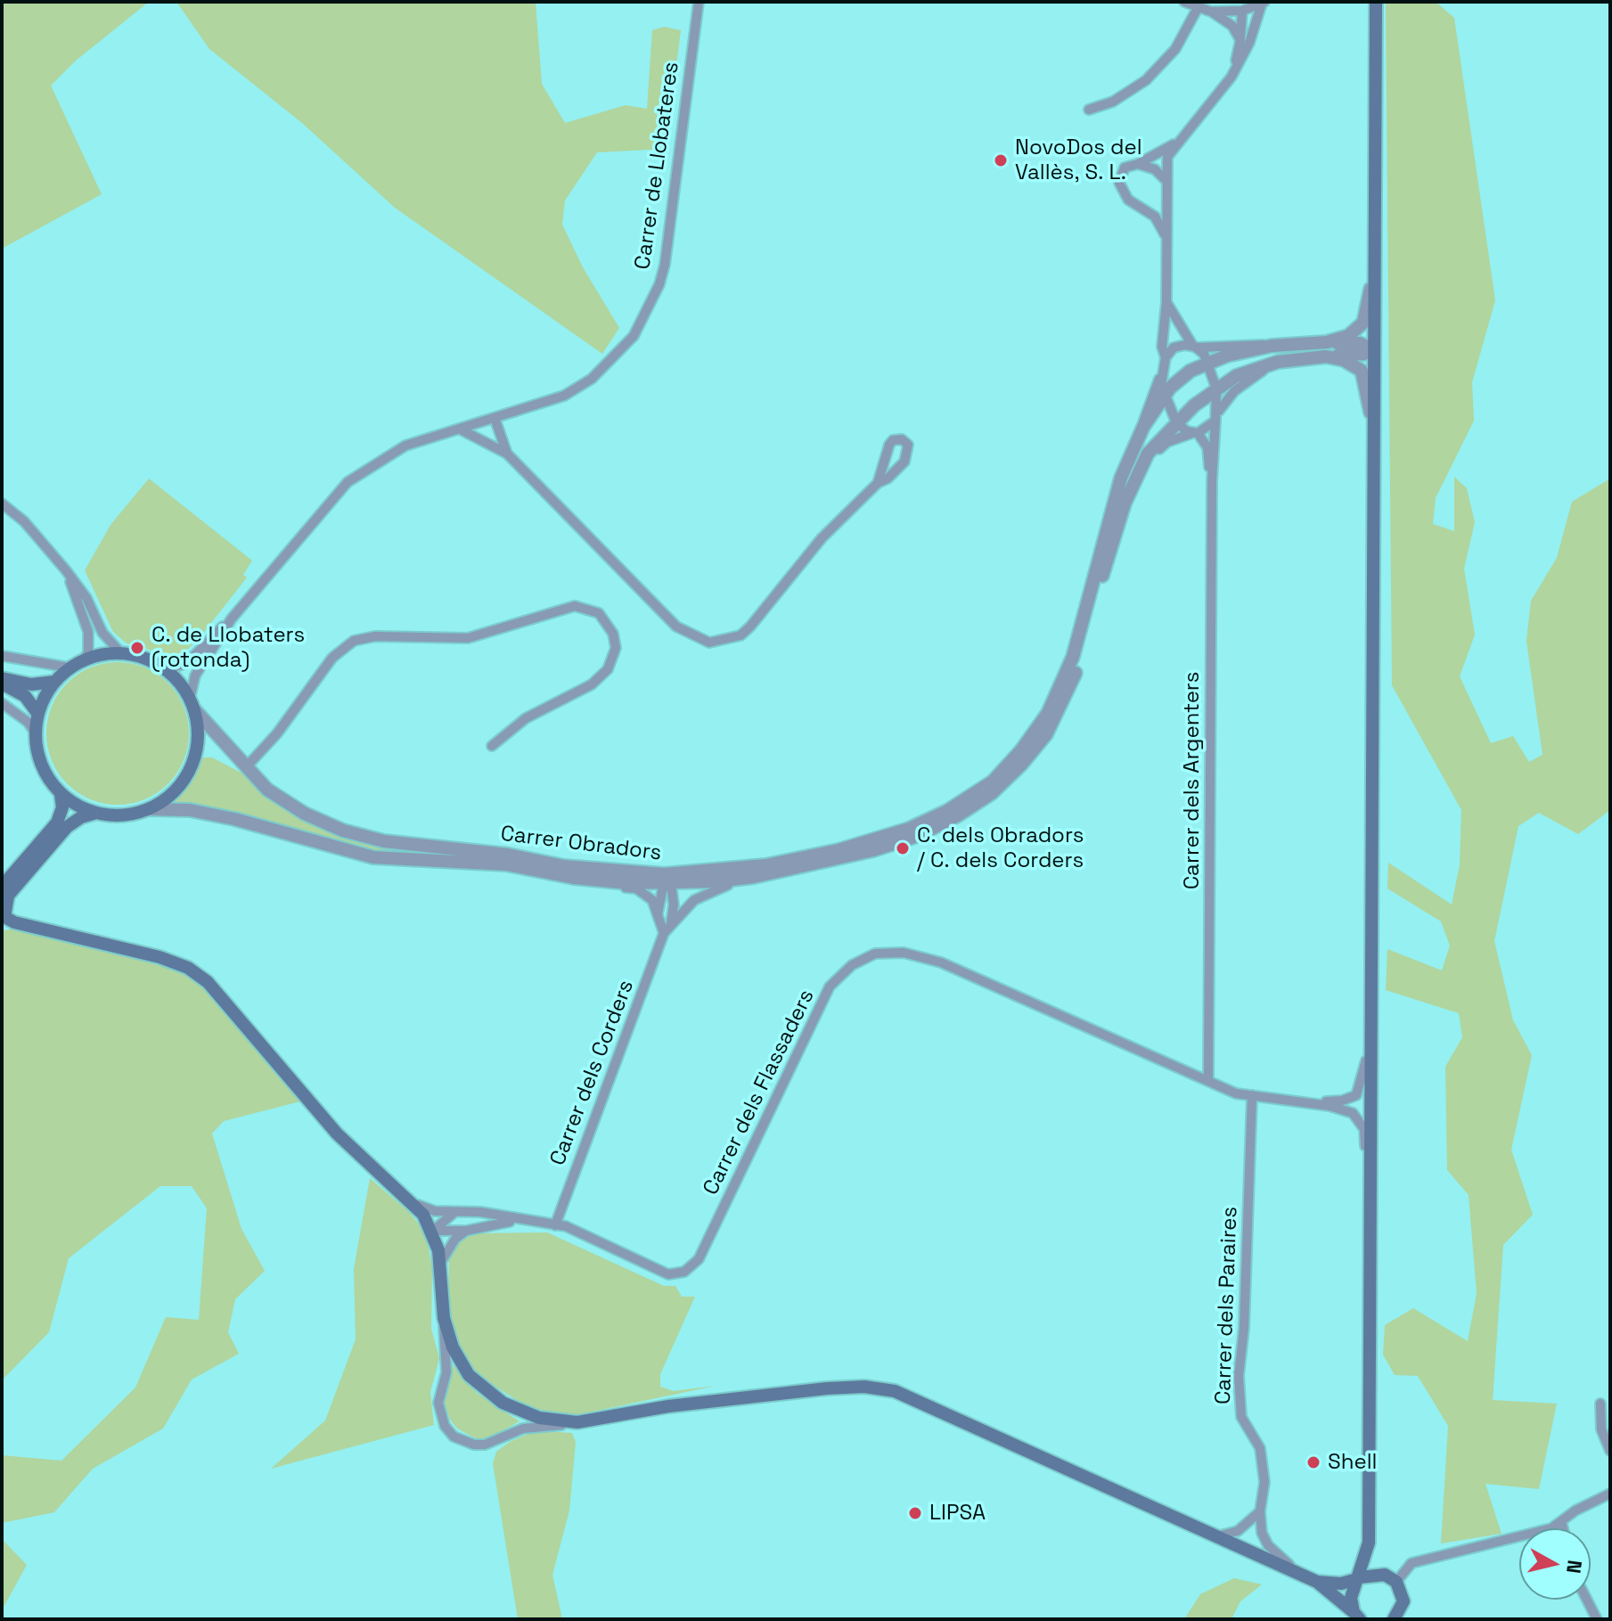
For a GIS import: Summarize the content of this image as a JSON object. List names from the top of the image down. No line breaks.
{"streets":{"street":["Carrer de Llobateres","Carrer dels Argenters","Carrer Obradors","Carrer dels Corders","Carrer dels Flassaders","Carrer dels Paraires"]},"crossings":[["Carrer de Llobateres","Carrer Obradors"],["Carrer dels Argenters","Carrer dels Flassaders"],["Carrer dels Corders","Carrer dels Flassaders"],["Carrer dels Flassaders","Carrer dels Paraires"]],"places":["NovoDos del Vallès, S. L.","C. de Llobaters (rotonda)","C. dels Obradors / C. dels Corders","Shell","LIPSA"],"north":"right"}
